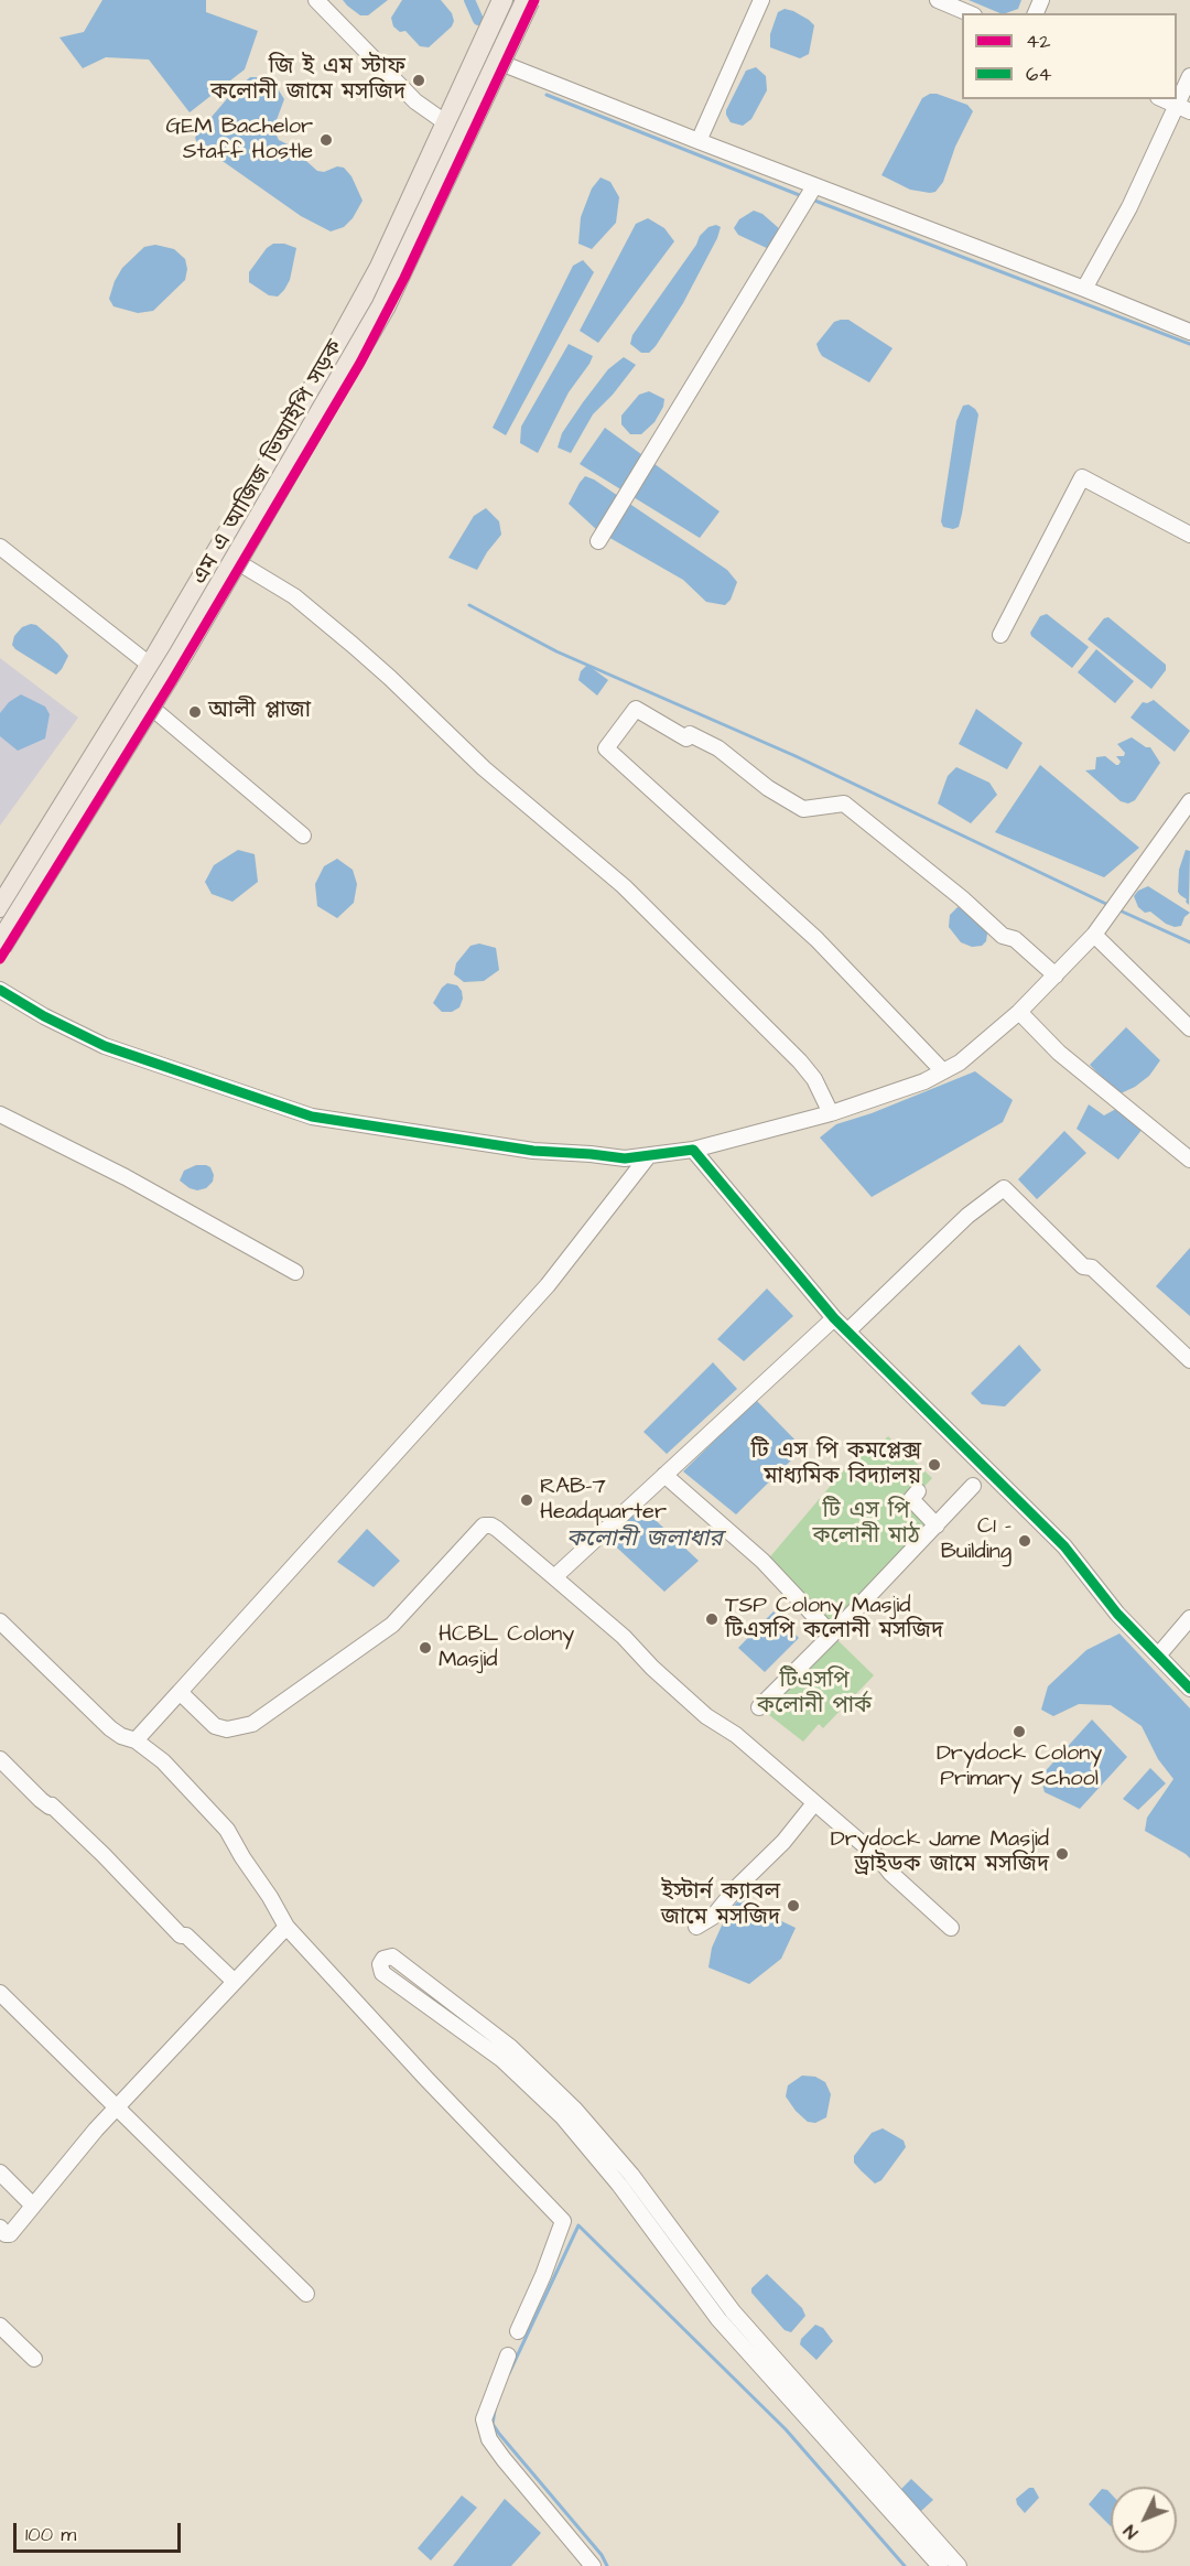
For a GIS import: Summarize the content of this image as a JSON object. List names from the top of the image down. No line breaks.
{"streets":{"main road":["এম এ আজিজ ভিআইপি সড়ক"]},"water":["কলোনী জলাধার"],"parks":["টি এস পি কলোনী মাঠ","টিএসপি কলোনী পার্ক"],"places":["জি ই এম স্টাফ কলোনী জামে মসজিদ","GEM Bachelor Staff Hostle","আলী প্লাজা","টি এস পি কমপ্লেক্স মাধ্যমিক বিদ্যালয়","RAB-7 Headquarter","C1 - Building","TSP Colony Masjid টিএসপি কলোনী মসজিদ","HCBL Colony Masjid","Drydock Colony Primary School","Drydock Jame Masjid ড্রাইডক জামে মসজিদ","ইস্টার্ন ক্যাবল জামে মসজিদ"],"lines":["transit line 42","transit line 64"],"legend":["42","64"],"scale_bar":"100 m","north":"bottom left"}
